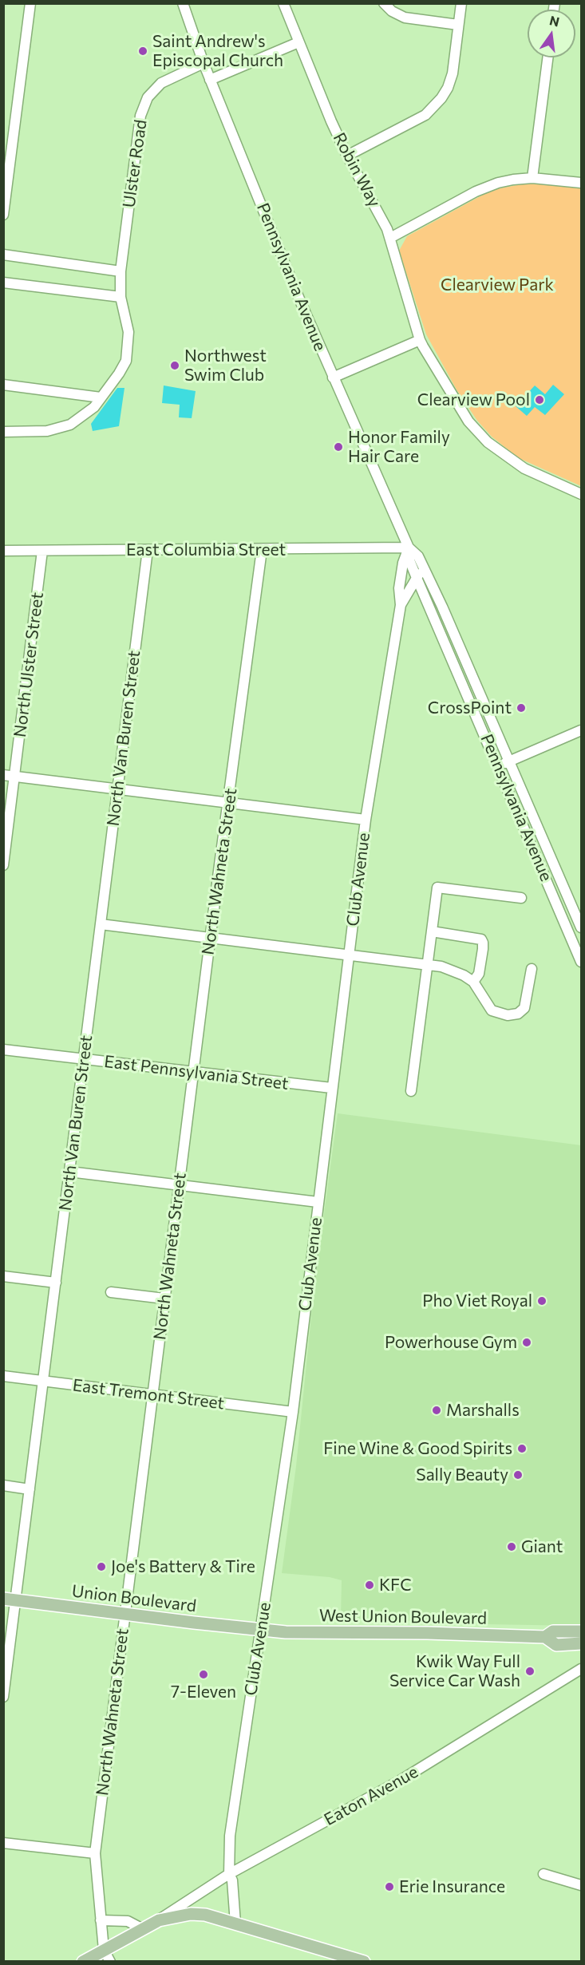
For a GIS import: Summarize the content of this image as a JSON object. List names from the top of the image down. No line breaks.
{"streets":{"main road":["Union Boulevard","West Union Boulevard"],"street":["Ulster Road","Robin Way","Pennsylvania Avenue","East Columbia Street","North Ulster Street","North Van Buren Street","North Wahneta Street","Club Avenue","East Pennsylvania Street","East Tremont Street","Eaton Avenue"]},"crossings":[["Ulster Road","Pennsylvania Avenue"],["Pennsylvania Avenue","East Columbia Street"],["Pennsylvania Avenue","Club Avenue"],["East Columbia Street","North Ulster Street"],["East Columbia Street","North Van Buren Street"],["East Columbia Street","North Wahneta Street"],["East Columbia Street","Club Avenue"],["North Van Buren Street","East Pennsylvania Street"],["North Van Buren Street","East Tremont Street"],["North Van Buren Street","Union Boulevard"],["North Wahneta Street","East Pennsylvania Street"],["North Wahneta Street","East Tremont Street"],["North Wahneta Street","Union Boulevard"],["Club Avenue","East Pennsylvania Street"],["Club Avenue","East Tremont Street"],["Club Avenue","Union Boulevard"],["Club Avenue","West Union Boulevard"],["Club Avenue","Eaton Avenue"],["Union Boulevard","West Union Boulevard"]],"parks":["Clearview Park"],"places":["Saint Andrew's Episcopal Church","Northwest Swim Club","Clearview Pool","Honor Family Hair Care","CrossPoint","Pho Viet Royal","Powerhouse Gym","Marshalls","Fine Wine & Good Spirits","Sally Beauty","Giant","Joe's Battery & Tire","KFC","Kwik Way Full Service Car Wash","7-Eleven","Erie Insurance"],"north":"top"}
